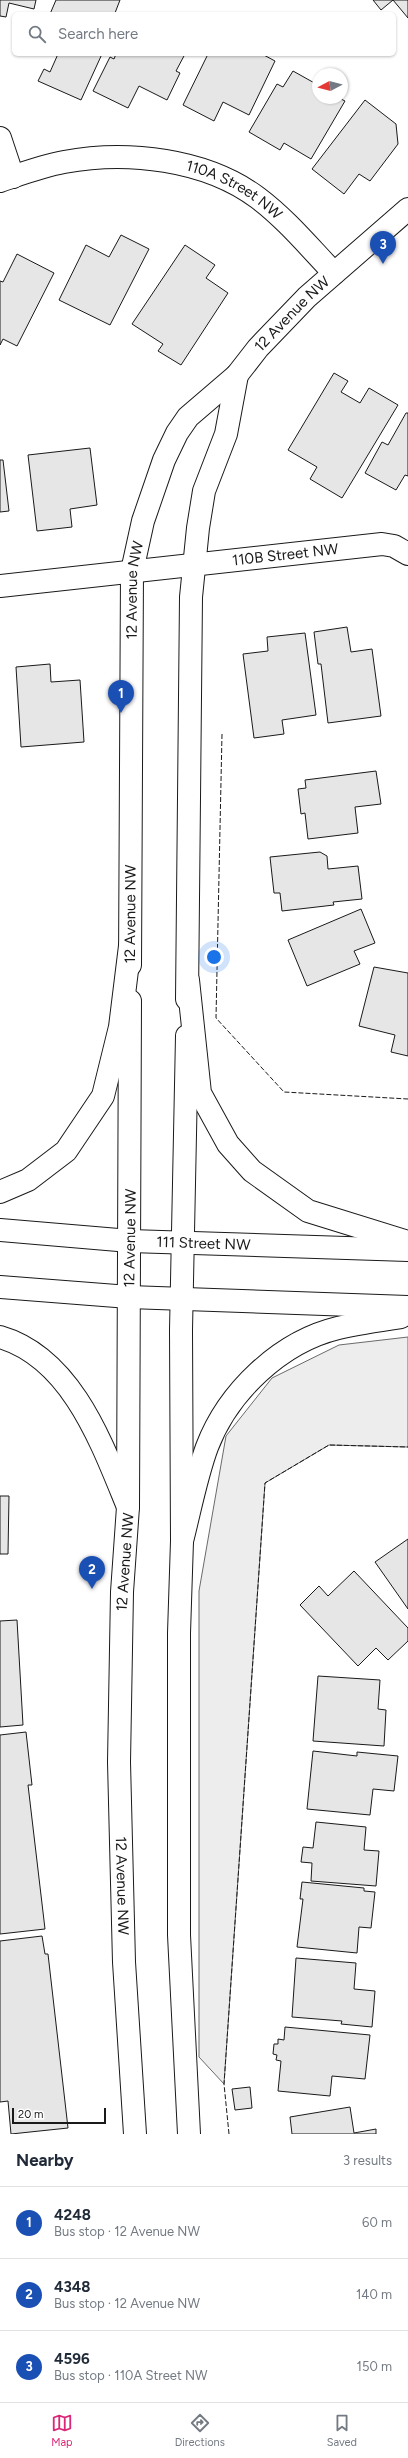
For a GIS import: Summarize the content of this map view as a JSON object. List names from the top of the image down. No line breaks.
{"streets":{"street":["110A Street NW","12 Avenue NW","110B Street NW","111 Street NW"]},"crossings":[["110A Street NW","12 Avenue NW"],["12 Avenue NW","110B Street NW"],["12 Avenue NW","111 Street NW"]],"scale_bar":"20 m","north":"left","page":{"search":"Search here","pins":["3","1","2"],"scale":"20 m","heading":["Nearby","3 results"],"list":[{"mark":"1","name":"4248","note":"Bus stop · 12 Avenue NW","value":"60 m"},{"mark":"2","name":"4348","note":"Bus stop · 12 Avenue NW","value":"140 m"},{"mark":"3","name":"4596","note":"Bus stop · 110A Street NW","value":"150 m"}],"nav":["Map","Directions","Saved"]}}
